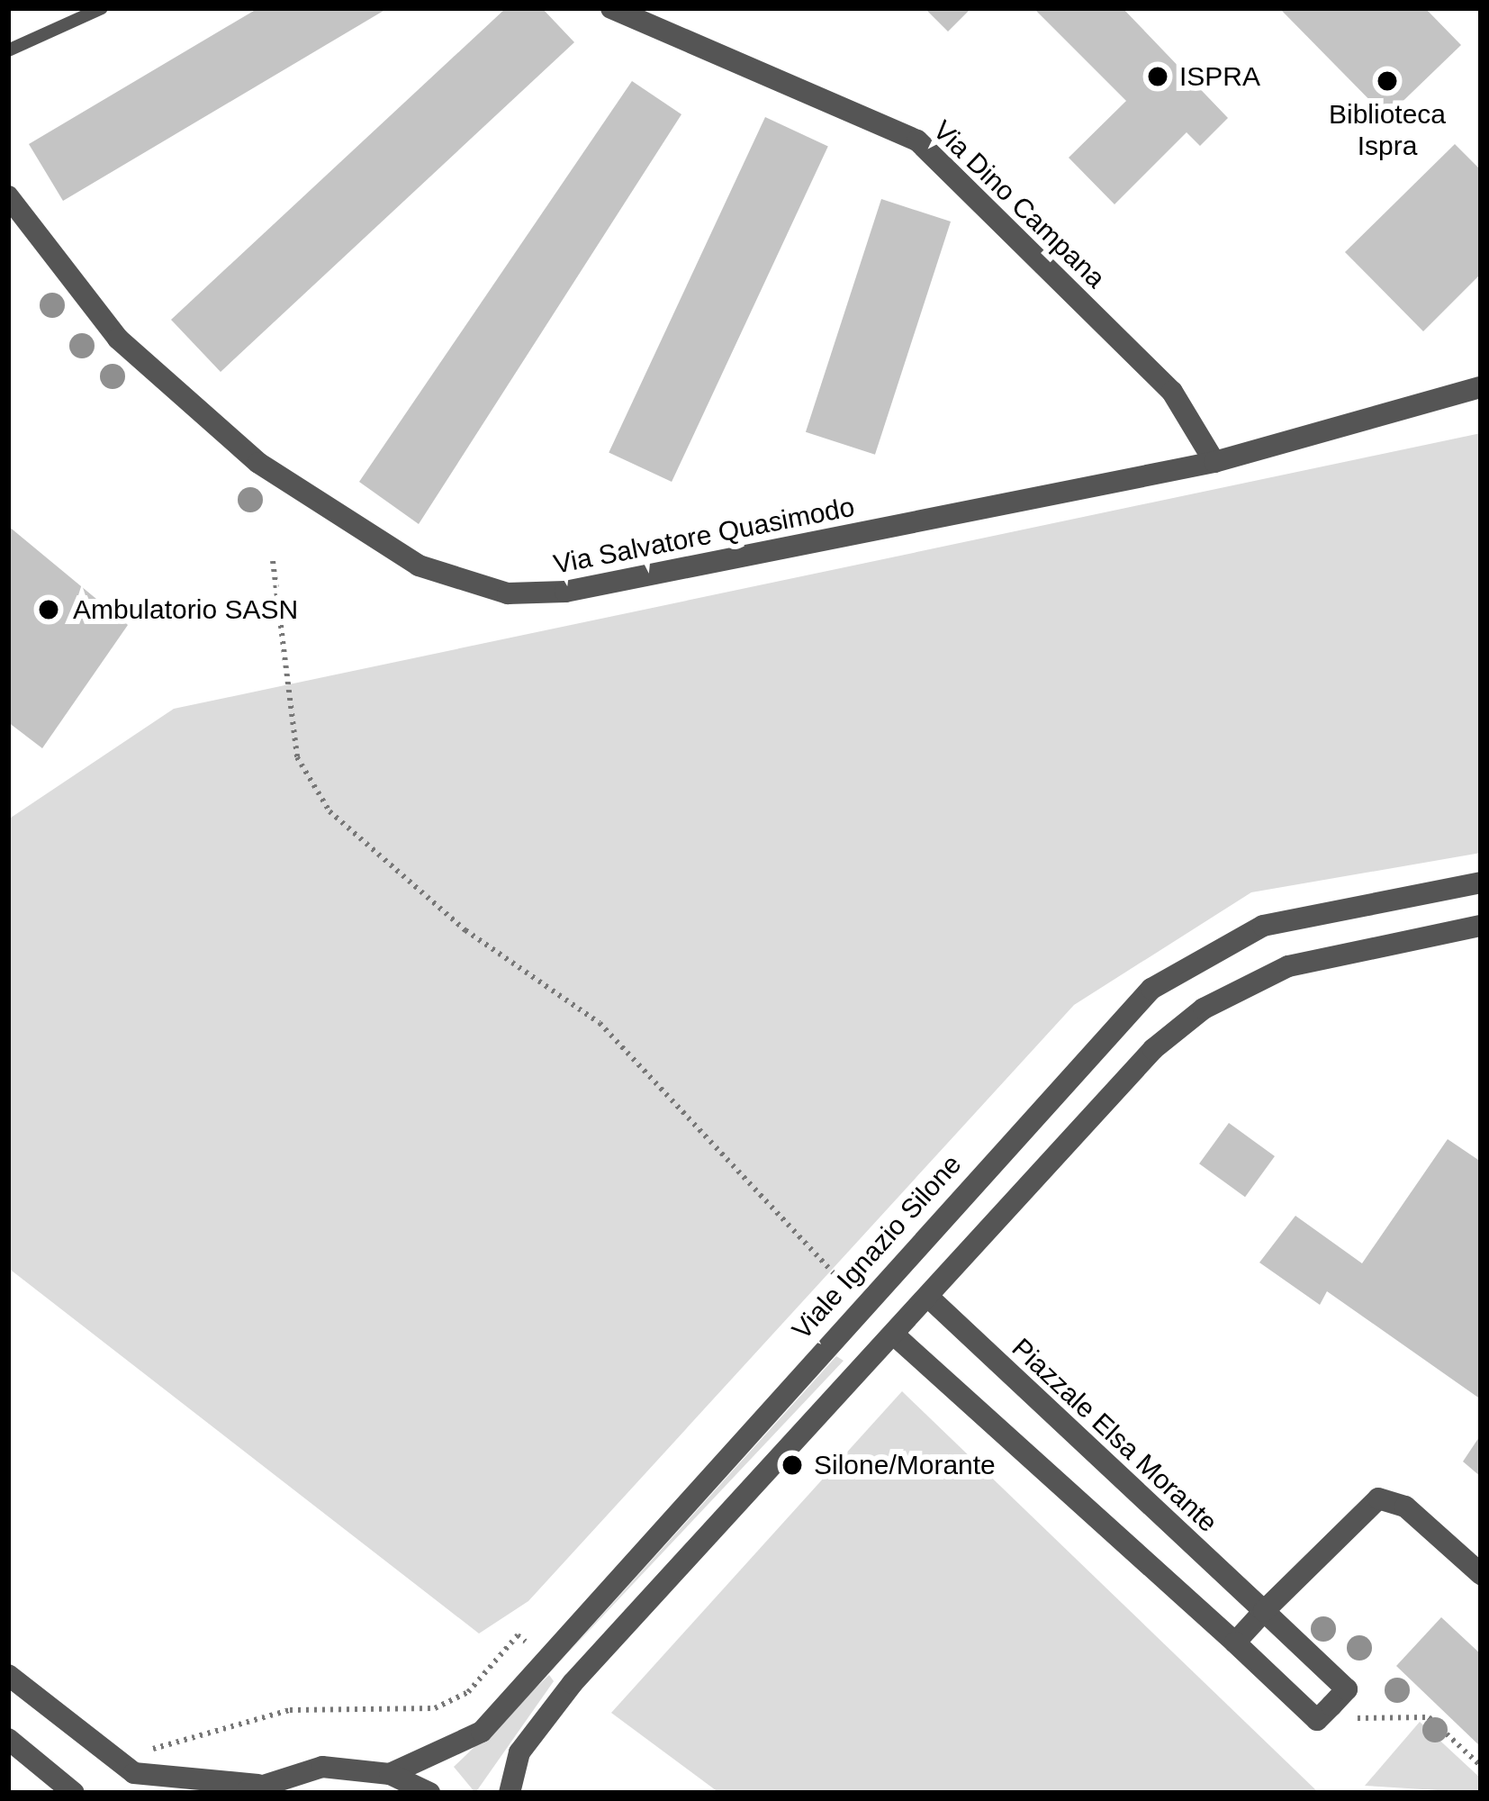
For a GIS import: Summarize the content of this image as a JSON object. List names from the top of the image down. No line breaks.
{"streets":{"street":["Via Dino Campana","Via Salvatore Quasimodo","Viale Ignazio Silone","Piazzale Elsa Morante"]},"crossings":[["Via Dino Campana","Via Salvatore Quasimodo"]],"places":["ISPRA","Biblioteca Ispra","Ambulatorio SASN","Silone/Morante"]}
